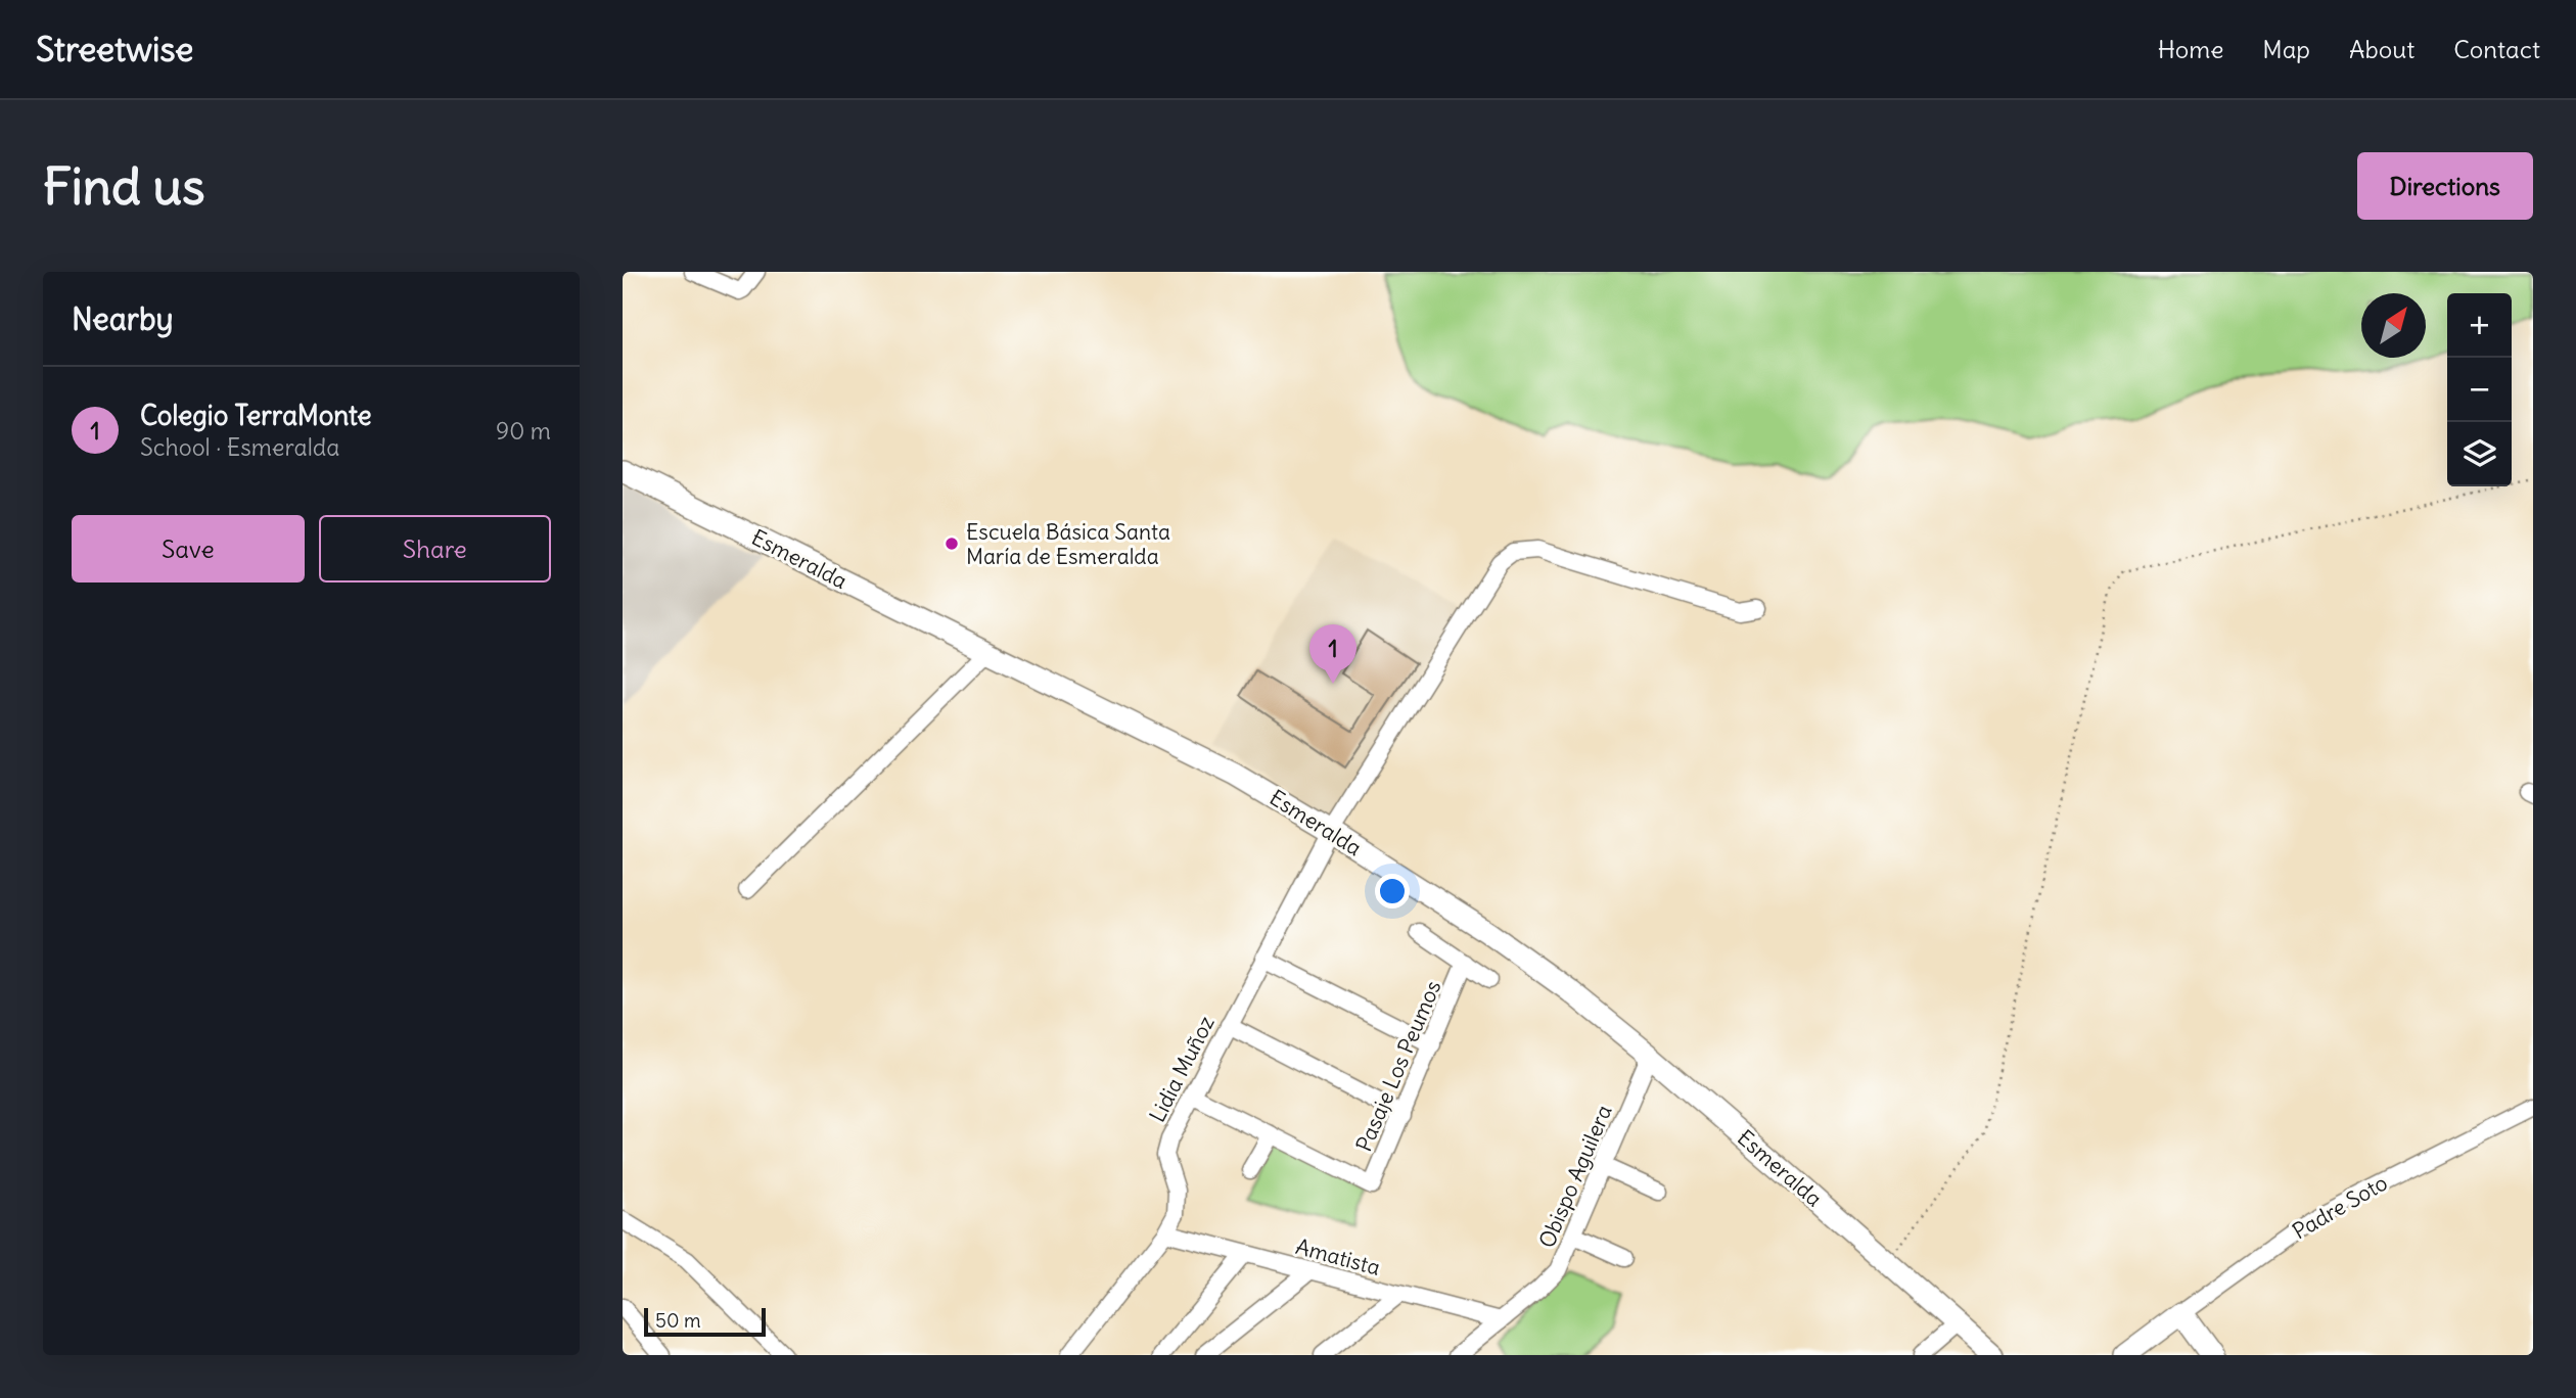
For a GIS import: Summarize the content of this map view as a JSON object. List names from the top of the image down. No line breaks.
{"streets":{"street":["Esmeralda","Pasaje Los Peumos","Lidia Muñoz","Obispo Aguilera","Padre Soto","Amatista"]},"crossings":[["Esmeralda","Lidia Muñoz"],["Esmeralda","Obispo Aguilera"],["Lidia Muñoz","Amatista"],["Obispo Aguilera","Amatista"]],"places":["Escuela Básica Santa María de Esmeralda"],"scale_bar":"50 m","north":"top right","page":{"header":"Streetwise","nav":["Home","Map","About","Contact"],"buttons":["Directions",["Save","Share"]],"title":"Find us","heading":"Nearby","map_buttons":["+","−"],"list":[{"mark":"1","name":"Colegio TerraMonte","note":"School · Esmeralda","value":"90 m"}],"pins":"1","scale":"50 m"}}
